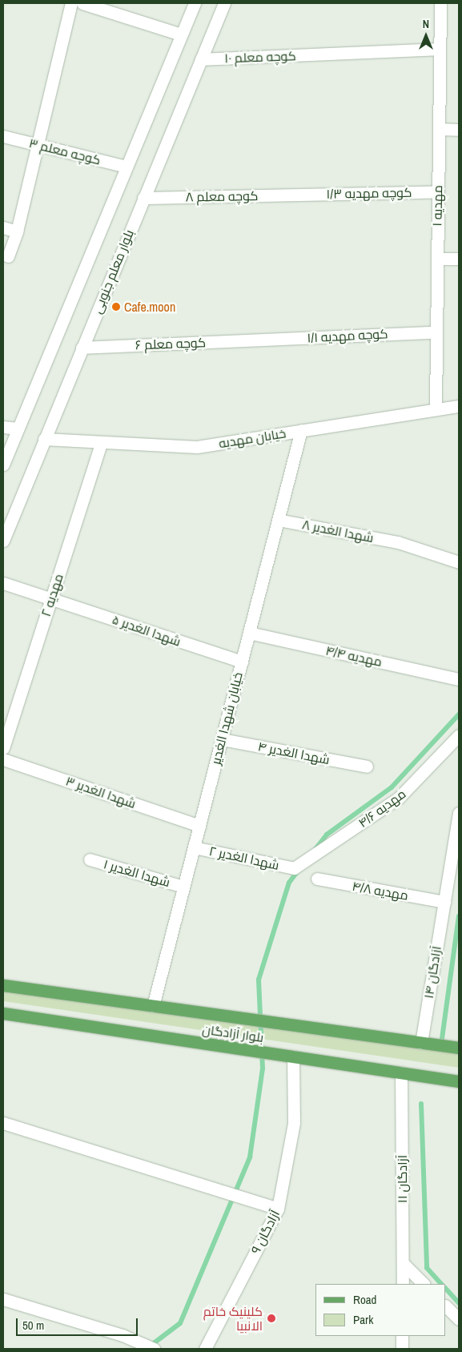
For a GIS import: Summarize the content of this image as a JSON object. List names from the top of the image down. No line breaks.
{"streets":{"main road":["بلوار آزادگان"],"street":["کوچه معلم ۱۰","کوچه معلم ۳","کوچه مهدیه ۱/۳","کوچه معلم ۸","مهدیه ۱","بلوار معلم جنوبی","کوچه مهدیه ۱/۱","کوچه معلم ۶","خیابان مهدیه","شهدا الغدیر ۸","مهدیه ۲","شهدا الغدیر ۵","مهدیه ۴/۴","خیابان شهدا الغدیر","شهدا الغدیر ۴","شهدا الغدیر ۳","مهدیه ۴/۶","شهدا الغدیر ۲","شهدا الغدیر ۱","مهدیه ۴/۸","آزادگان ۱۴","آزادگان ۱۱","آزادگان ۹"]},"crossings":[["کوچه معلم ۱۰","مهدیه ۱"],["کوچه معلم ۱۰","بلوار معلم جنوبی"],["کوچه مهدیه ۱/۳","کوچه معلم ۸"],["کوچه مهدیه ۱/۳","مهدیه ۱"],["کوچه معلم ۸","بلوار معلم جنوبی"],["مهدیه ۱","کوچه مهدیه ۱/۱"],["مهدیه ۱","خیابان مهدیه"],["بلوار معلم جنوبی","کوچه معلم ۶"],["بلوار معلم جنوبی","خیابان مهدیه"],["کوچه مهدیه ۱/۱","کوچه معلم ۶"],["خیابان مهدیه","مهدیه ۲"],["خیابان مهدیه","خیابان شهدا الغدیر"],["شهدا الغدیر ۸","خیابان شهدا الغدیر"],["مهدیه ۲","شهدا الغدیر ۵"],["شهدا الغدیر ۵","خیابان شهدا الغدیر"],["مهدیه ۴/۴","خیابان شهدا الغدیر"],["خیابان شهدا الغدیر","شهدا الغدیر ۴"],["خیابان شهدا الغدیر","شهدا الغدیر ۳"],["خیابان شهدا الغدیر","شهدا الغدیر ۲"],["خیابان شهدا الغدیر","شهدا الغدیر ۱"],["خیابان شهدا الغدیر","بلوار آزادگان"],["مهدیه ۴/۶","شهدا الغدیر ۲"],["مهدیه ۴/۸","آزادگان ۱۴"],["آزادگان ۱۴","بلوار آزادگان"],["بلوار آزادگان","آزادگان ۱۱"],["بلوار آزادگان","آزادگان ۹"]],"places":["Cafe.moon","کلینیک خاتم الانبیا"],"legend":["Road","Park"],"scale_bar":"50 m","north":"top"}
